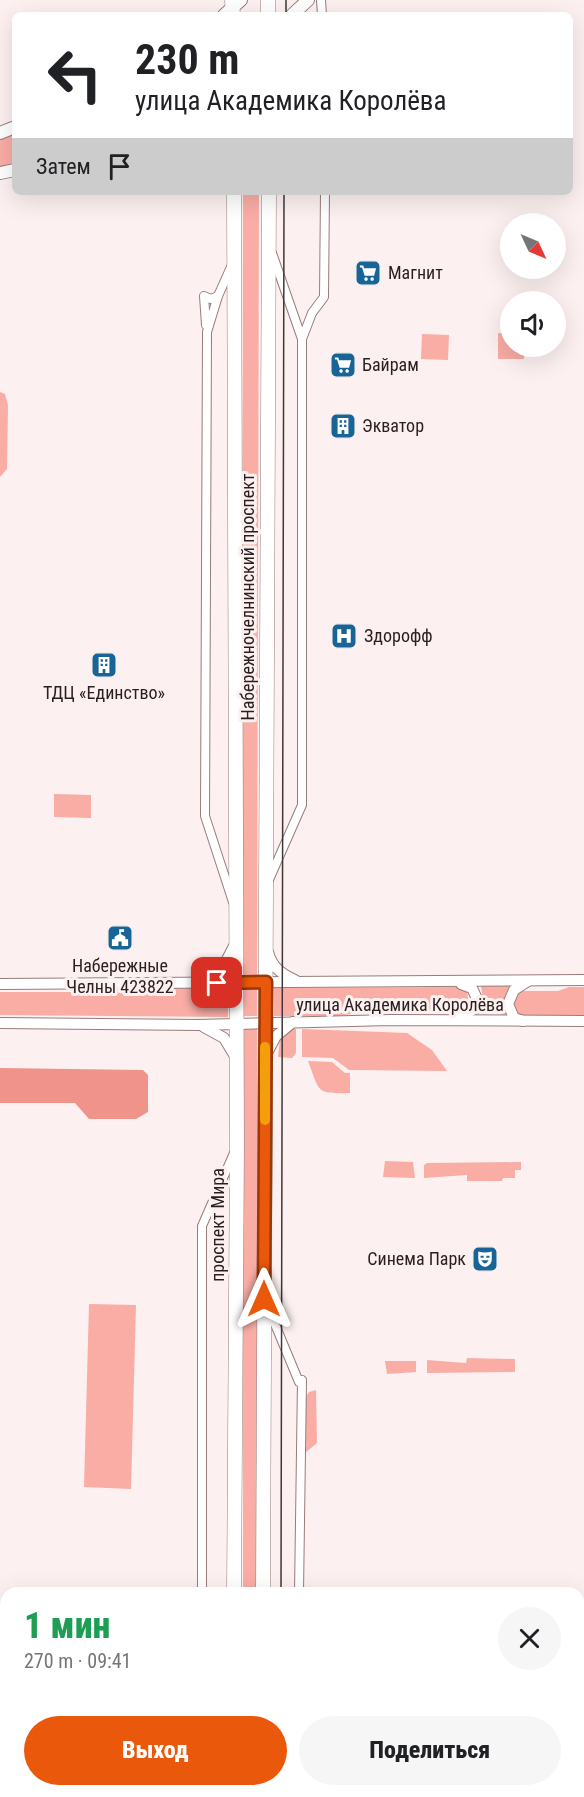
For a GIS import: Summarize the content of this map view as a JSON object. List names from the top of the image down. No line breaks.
{"streets":{"main road":["Набережночелнинский проспект","проспект Мира"],"street":["улица Академика Королёва"]},"crossings":[["Набережночелнинский проспект","улица Академика Королёва"],["Набережночелнинский проспект","проспект Мира"],["улица Академика Королёва","проспект Мира"]],"places":{"supermarket":["Магнит","Байрам"],"building":["Экватор","ТДЦ «Единство»"],"hospital":["Здорофф"],"public building":["Набережные Челны 423822"],"theatre":["Синема Парк"]},"north":"bottom right","page":{"turn":["230 m","улица Академика Королёва"],"then":"Затем","heading":["1 мин","270 m · 09:41"],"buttons":["Выход","Поделиться"]}}
